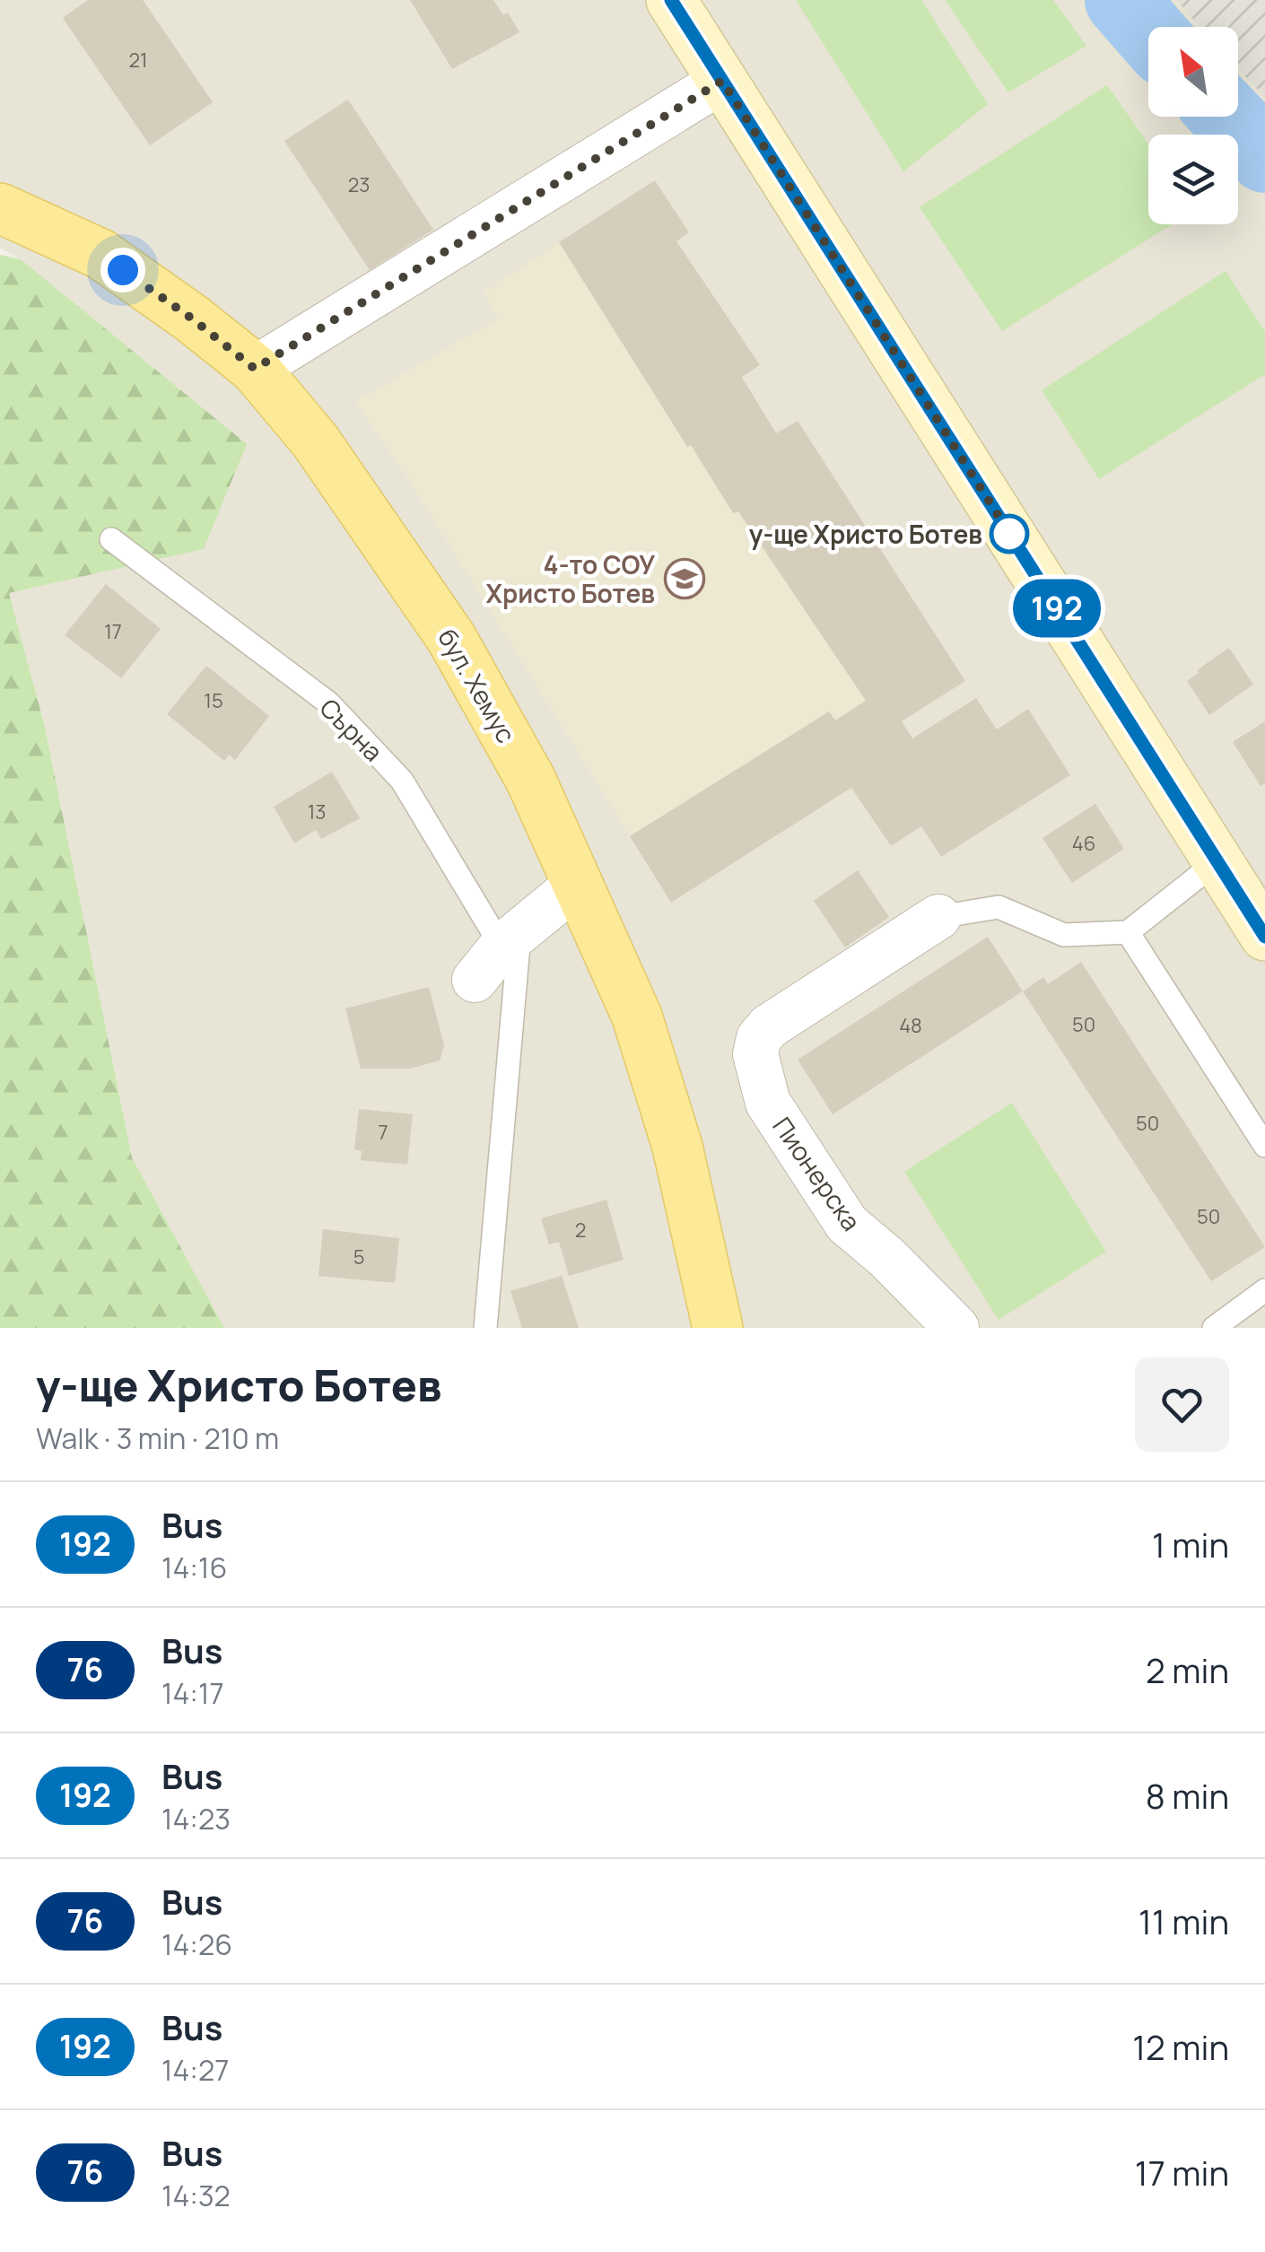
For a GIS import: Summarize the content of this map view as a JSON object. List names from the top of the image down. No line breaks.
{"streets":{"main road":["бул. Хемус"],"street":["Пионерска"],"lane":["Сърна"]},"places":{"other":["у-ще Христо Ботев"],"school or university":["4-то СОУ Христо Ботев"]},"lines":["bus line 192"],"house_numbers":["21","23","17","15","13","46","50","48","50","7","50","2","5"],"north":"top left","page":{"on_map":"192","heading":["у-ще Христо Ботев","Walk · 3 min · 210 m"],"list":[{"mark":"192","name":"Bus","note":"14:16","value":"1 min"},{"mark":"76","name":"Bus","note":"14:17","value":"2 min"},{"mark":"192","name":"Bus","note":"14:23","value":"8 min"},{"mark":"76","name":"Bus","note":"14:26","value":"11 min"},{"mark":"192","name":"Bus","note":"14:27","value":"12 min"},{"mark":"76","name":"Bus","note":"14:32","value":"17 min"}]}}
